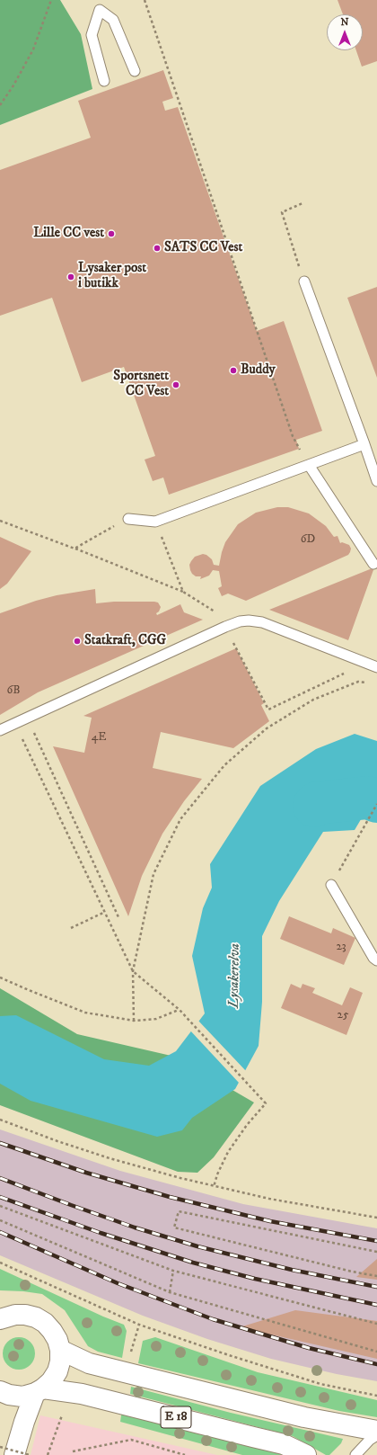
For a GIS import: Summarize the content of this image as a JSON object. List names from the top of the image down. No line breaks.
{"streets":{"main road":["E 18"]},"water":["Lysakerelva"],"places":["Lille CC vest","SATS CC Vest","Lysaker post i butikk","Buddy","Sportsnett CC Vest","Statkraft, CGG"],"house_numbers":["6D","6B","4E","23","25"],"north":"top"}
